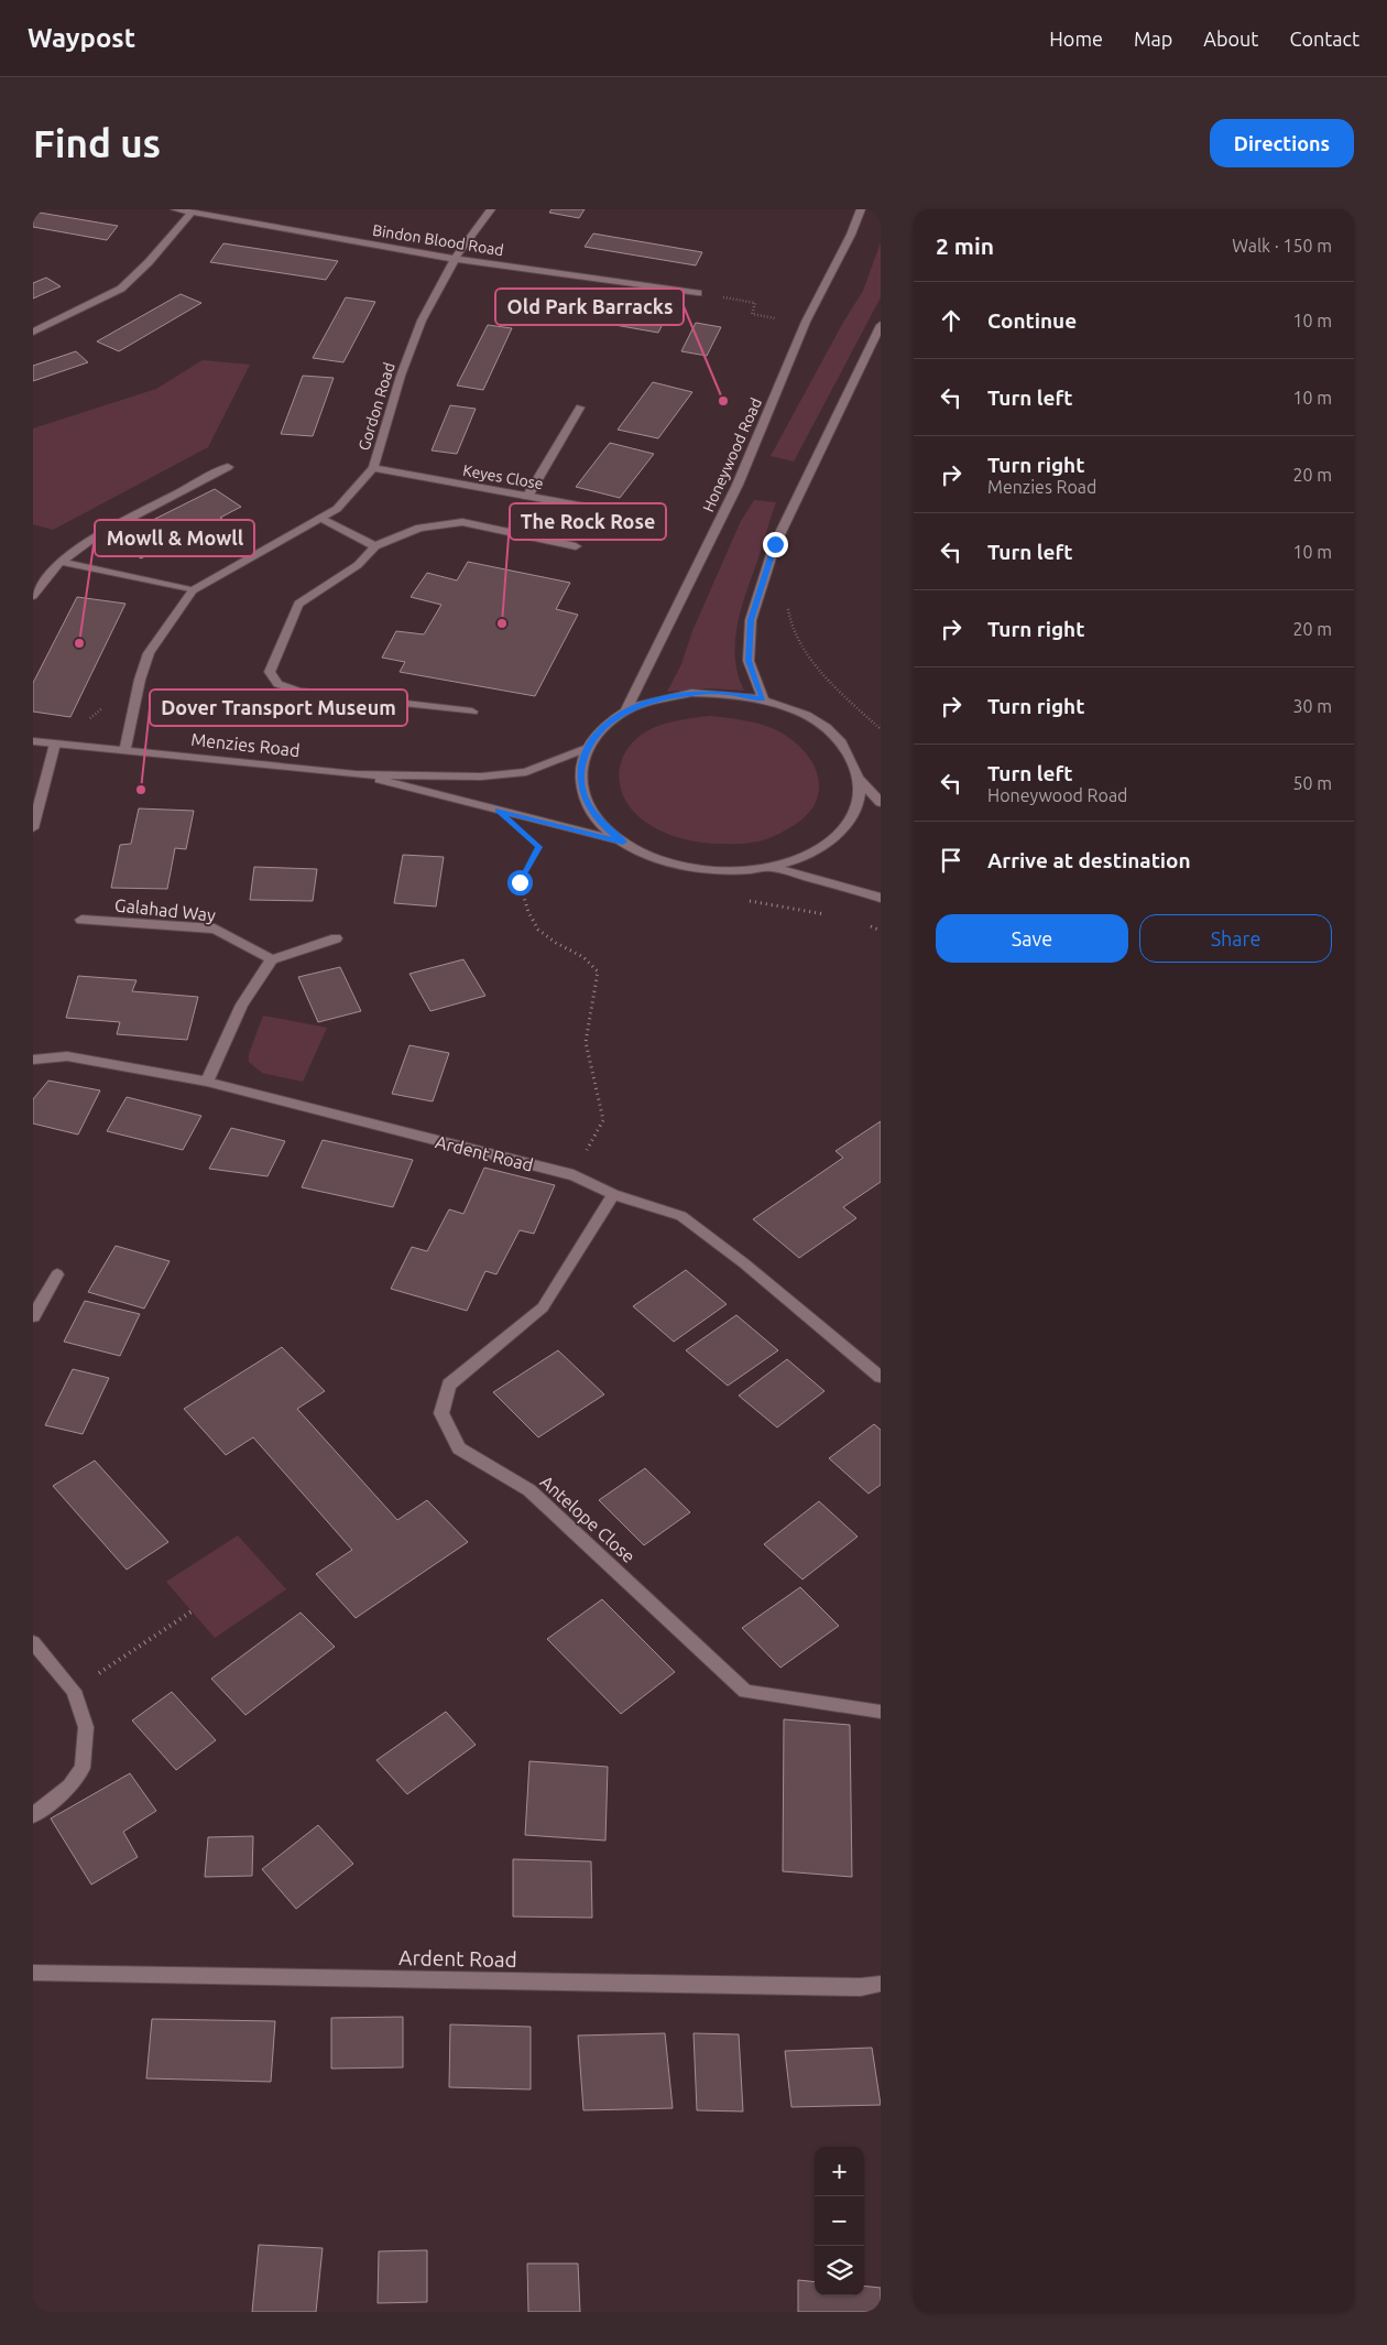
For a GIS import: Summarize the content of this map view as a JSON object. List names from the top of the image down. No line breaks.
{"streets":{"street":["Bindon Blood Road","Gordon Road","Honeywood Road","Keyes Close","Menzies Road","Galahad Way","Ardent Road","Antelope Close"]},"crossings":[["Bindon Blood Road","Gordon Road"],["Gordon Road","Keyes Close"],["Gordon Road","Menzies Road"],["Ardent Road","Antelope Close"]],"places":["Old Park Barracks","The Rock Rose","Mowll & Mowll","Dover Transport Museum"],"page":{"header":"Waypost","nav":["Home","Map","About","Contact"],"buttons":["Directions",["Save","Share"]],"title":"Find us","heading":["2 min","Walk · 150 m"],"list":[["Continue","10 m"],["Turn left","10 m"],["Turn right","Menzies Road","20 m"],["Turn left","10 m"],["Turn right","20 m"],["Turn right","30 m"],["Turn left","Honeywood Road","50 m"],"Arrive at destination"],"map_buttons":["+","−"]}}
